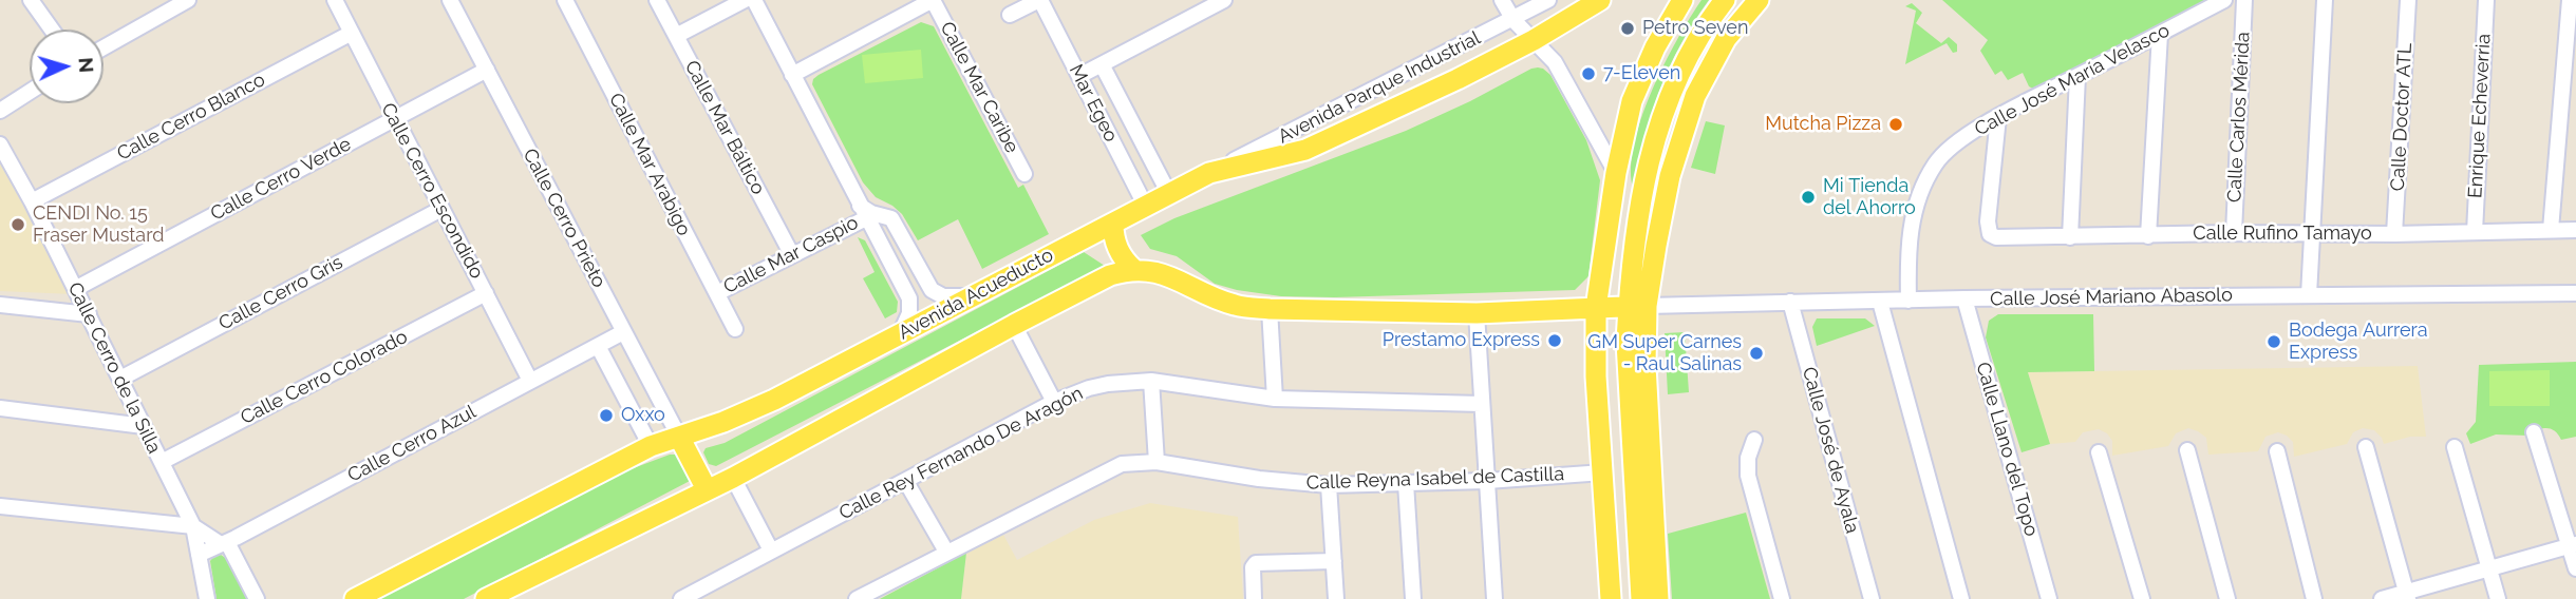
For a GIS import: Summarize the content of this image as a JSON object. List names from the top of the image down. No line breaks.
{"streets":{"main road":["Avenida Acueducto"],"street":["Calle José María Velasco","Calle Mar Caribe","Avenida Parque Industrial","Mar Egeo","Enrique Echeverria","Calle Cerro Blanco","Calle Carlos Mérida","Calle Doctor ATL","Calle Mar Báltico","Calle Mar Arabigo","Calle Cerro Verde","Calle Cerro Escondido","Calle Cerro Prieto","Calle Rufino Tamayo","Calle Mar Caspio","Calle Cerro Gris","Calle José Mariano Abasolo","Calle Cerro de la Silla","Calle Cerro Colorado","Calle Cerro Azul","Calle Llano del Topo","Calle José de Ayala","Calle Rey Fernando De Aragón","Calle Reyna Isabel de Castilla"]},"crossings":[["Calle José María Velasco","Calle Rufino Tamayo"],["Calle José María Velasco","Calle José Mariano Abasolo"],["Avenida Parque Industrial","Avenida Acueducto"],["Mar Egeo","Avenida Acueducto"],["Enrique Echeverria","Calle Rufino Tamayo"],["Calle Cerro Blanco","Calle Cerro Escondido"],["Calle Cerro Blanco","Calle Cerro de la Silla"],["Calle Carlos Mérida","Calle Rufino Tamayo"],["Calle Doctor ATL","Calle Rufino Tamayo"],["Calle Mar Báltico","Calle Mar Caspio"],["Calle Mar Arabigo","Calle Mar Caspio"],["Calle Cerro Verde","Calle Cerro Escondido"],["Calle Cerro Verde","Calle Cerro Prieto"],["Calle Cerro Verde","Calle Cerro de la Silla"],["Calle Cerro Escondido","Calle Cerro Gris"],["Calle Cerro Escondido","Calle Cerro Colorado"],["Calle Cerro Escondido","Calle Cerro Azul"],["Calle Cerro Prieto","Avenida Acueducto"],["Calle Cerro Prieto","Calle Cerro Azul"],["Calle Cerro Gris","Calle Cerro de la Silla"],["Calle José Mariano Abasolo","Calle Llano del Topo"],["Calle José Mariano Abasolo","Calle José de Ayala"],["Calle Cerro de la Silla","Calle Cerro Colorado"],["Calle Cerro de la Silla","Calle Cerro Azul"]],"places":["Petro Seven","7-Eleven","Mutcha Pizza","Mi Tienda del Ahorro","CENDI No. 15 Fraser Mustard","Prestamo Express","Bodega Aurrera Express","GM Super Carnes - Raul Salinas","Oxxo"],"north":"right"}
